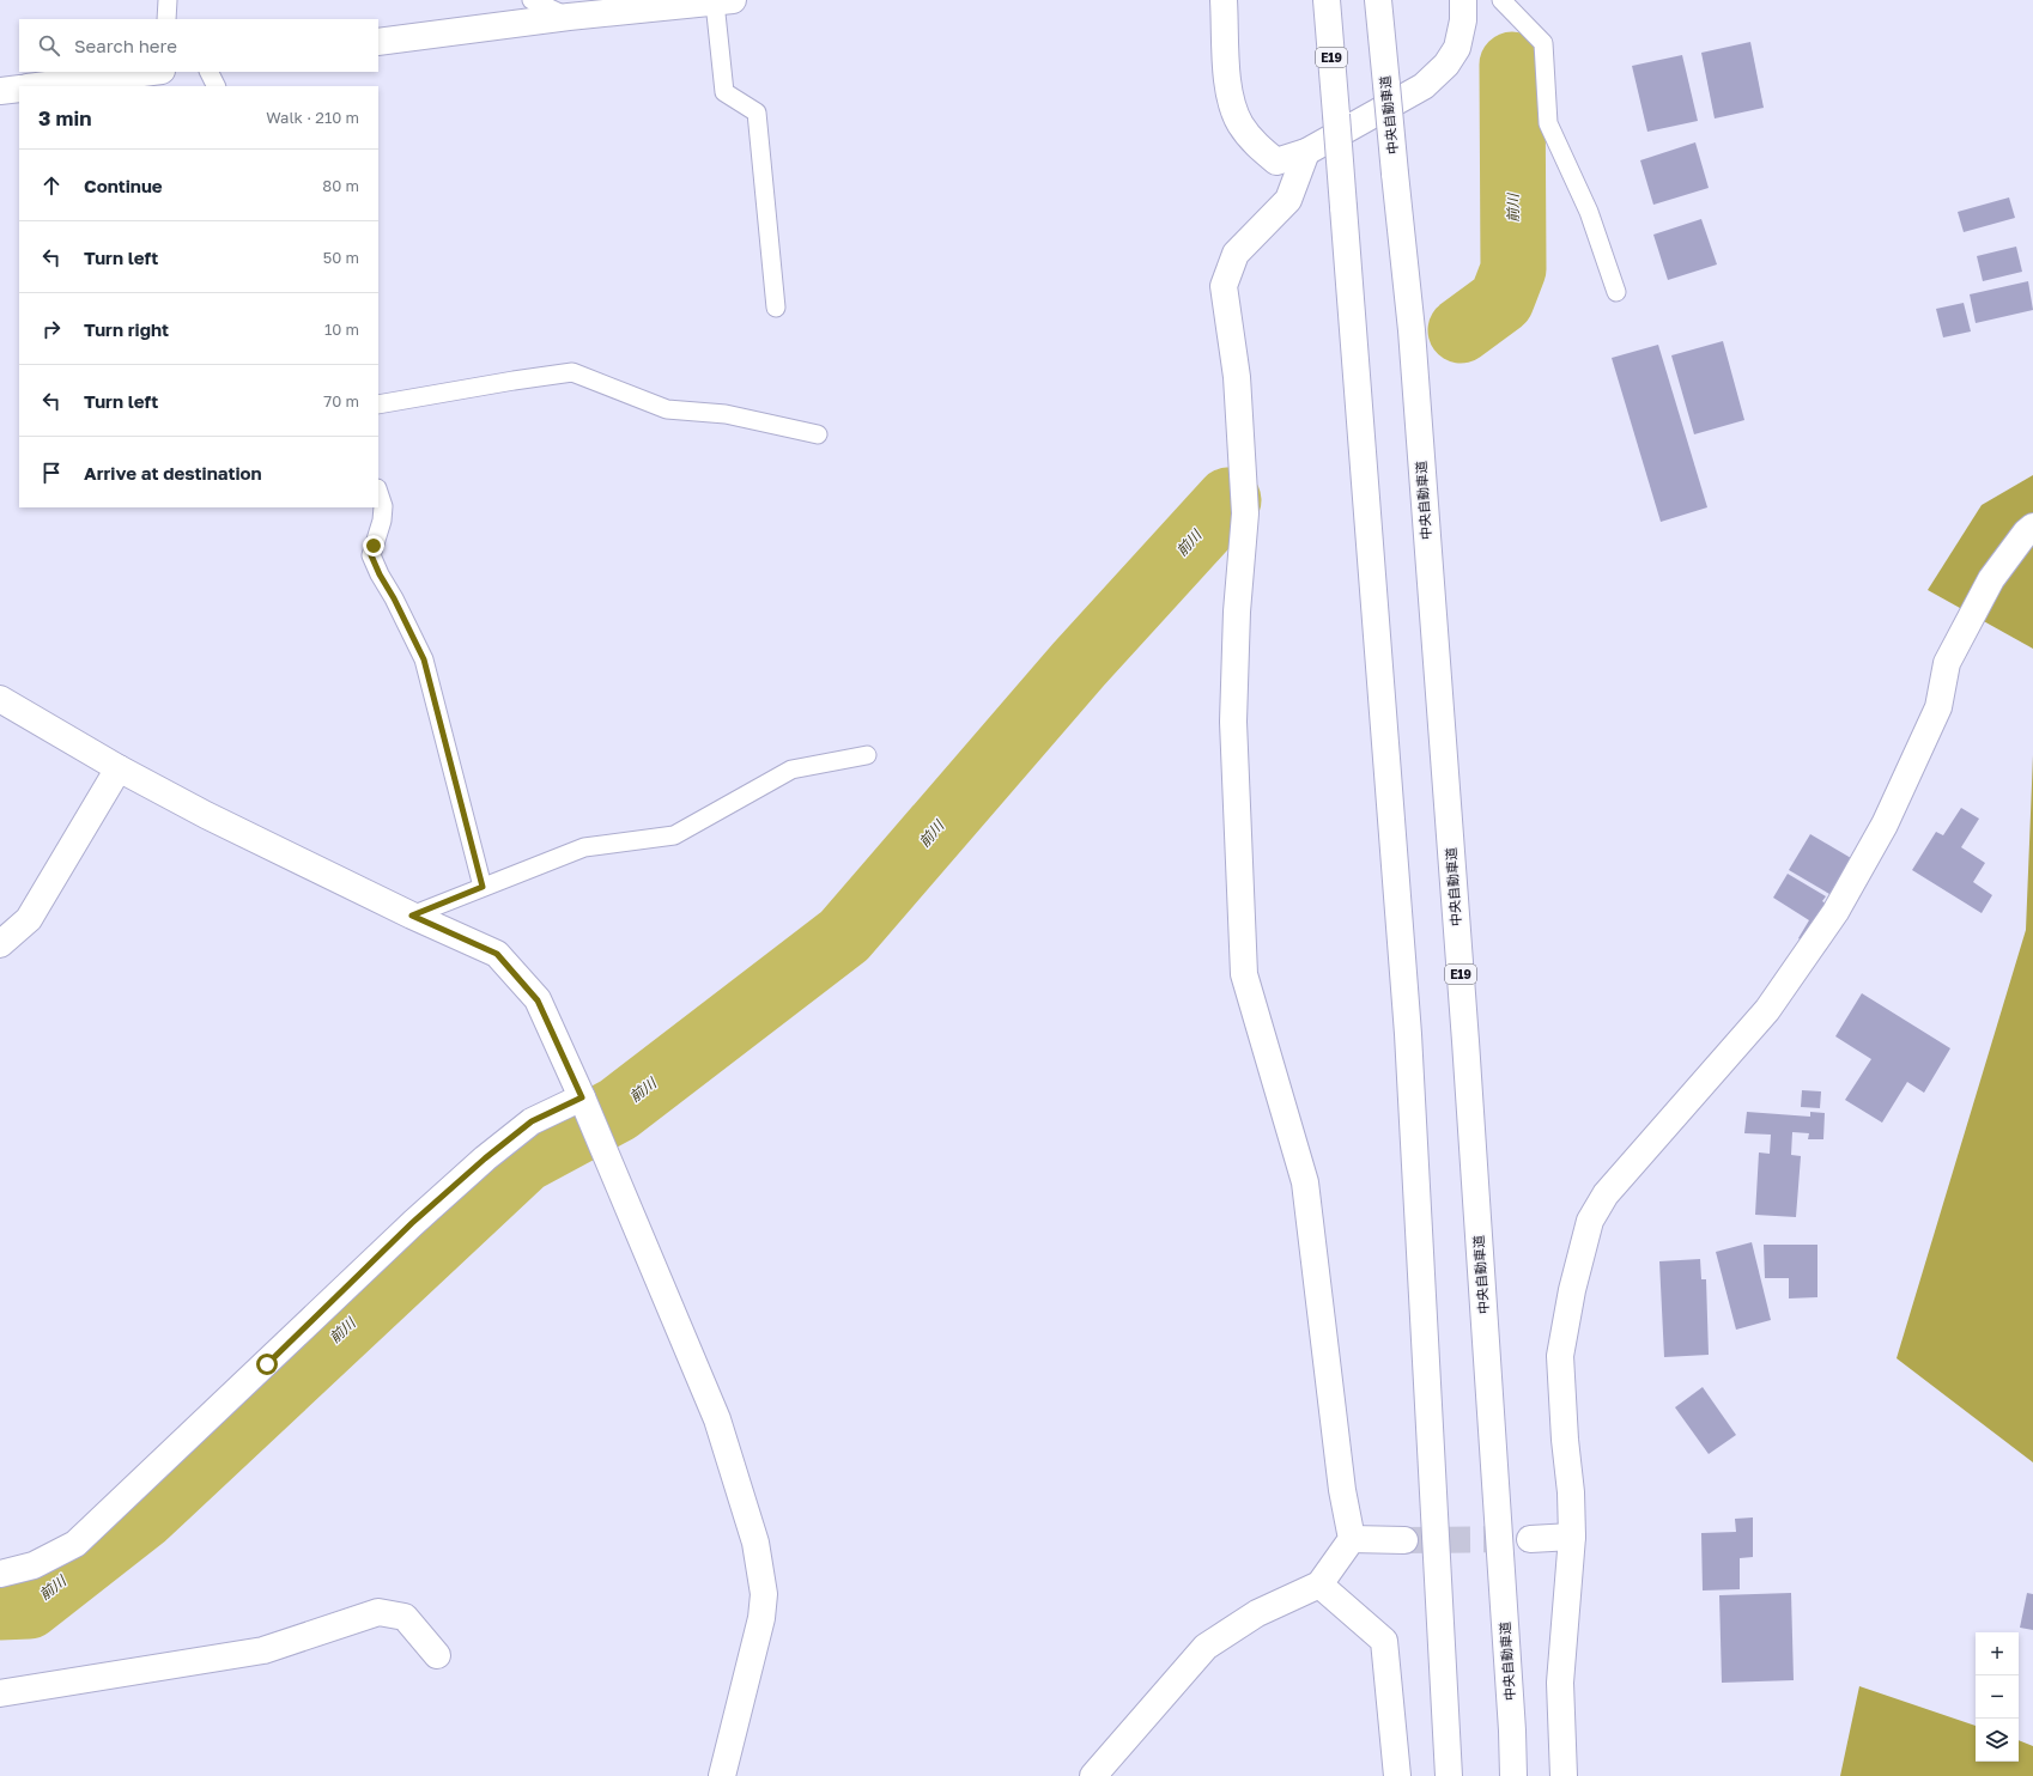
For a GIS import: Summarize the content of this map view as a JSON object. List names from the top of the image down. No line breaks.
{"streets":{"main road":["E19","中央自動車道"]},"water":["前川"],"page":{"search":"Search here","heading":["3 min","Walk · 210 m"],"list":[["Continue","80 m"],["Turn left","50 m"],["Turn right","10 m"],["Turn left","70 m"],"Arrive at destination"],"map_buttons":["+","−"]}}
